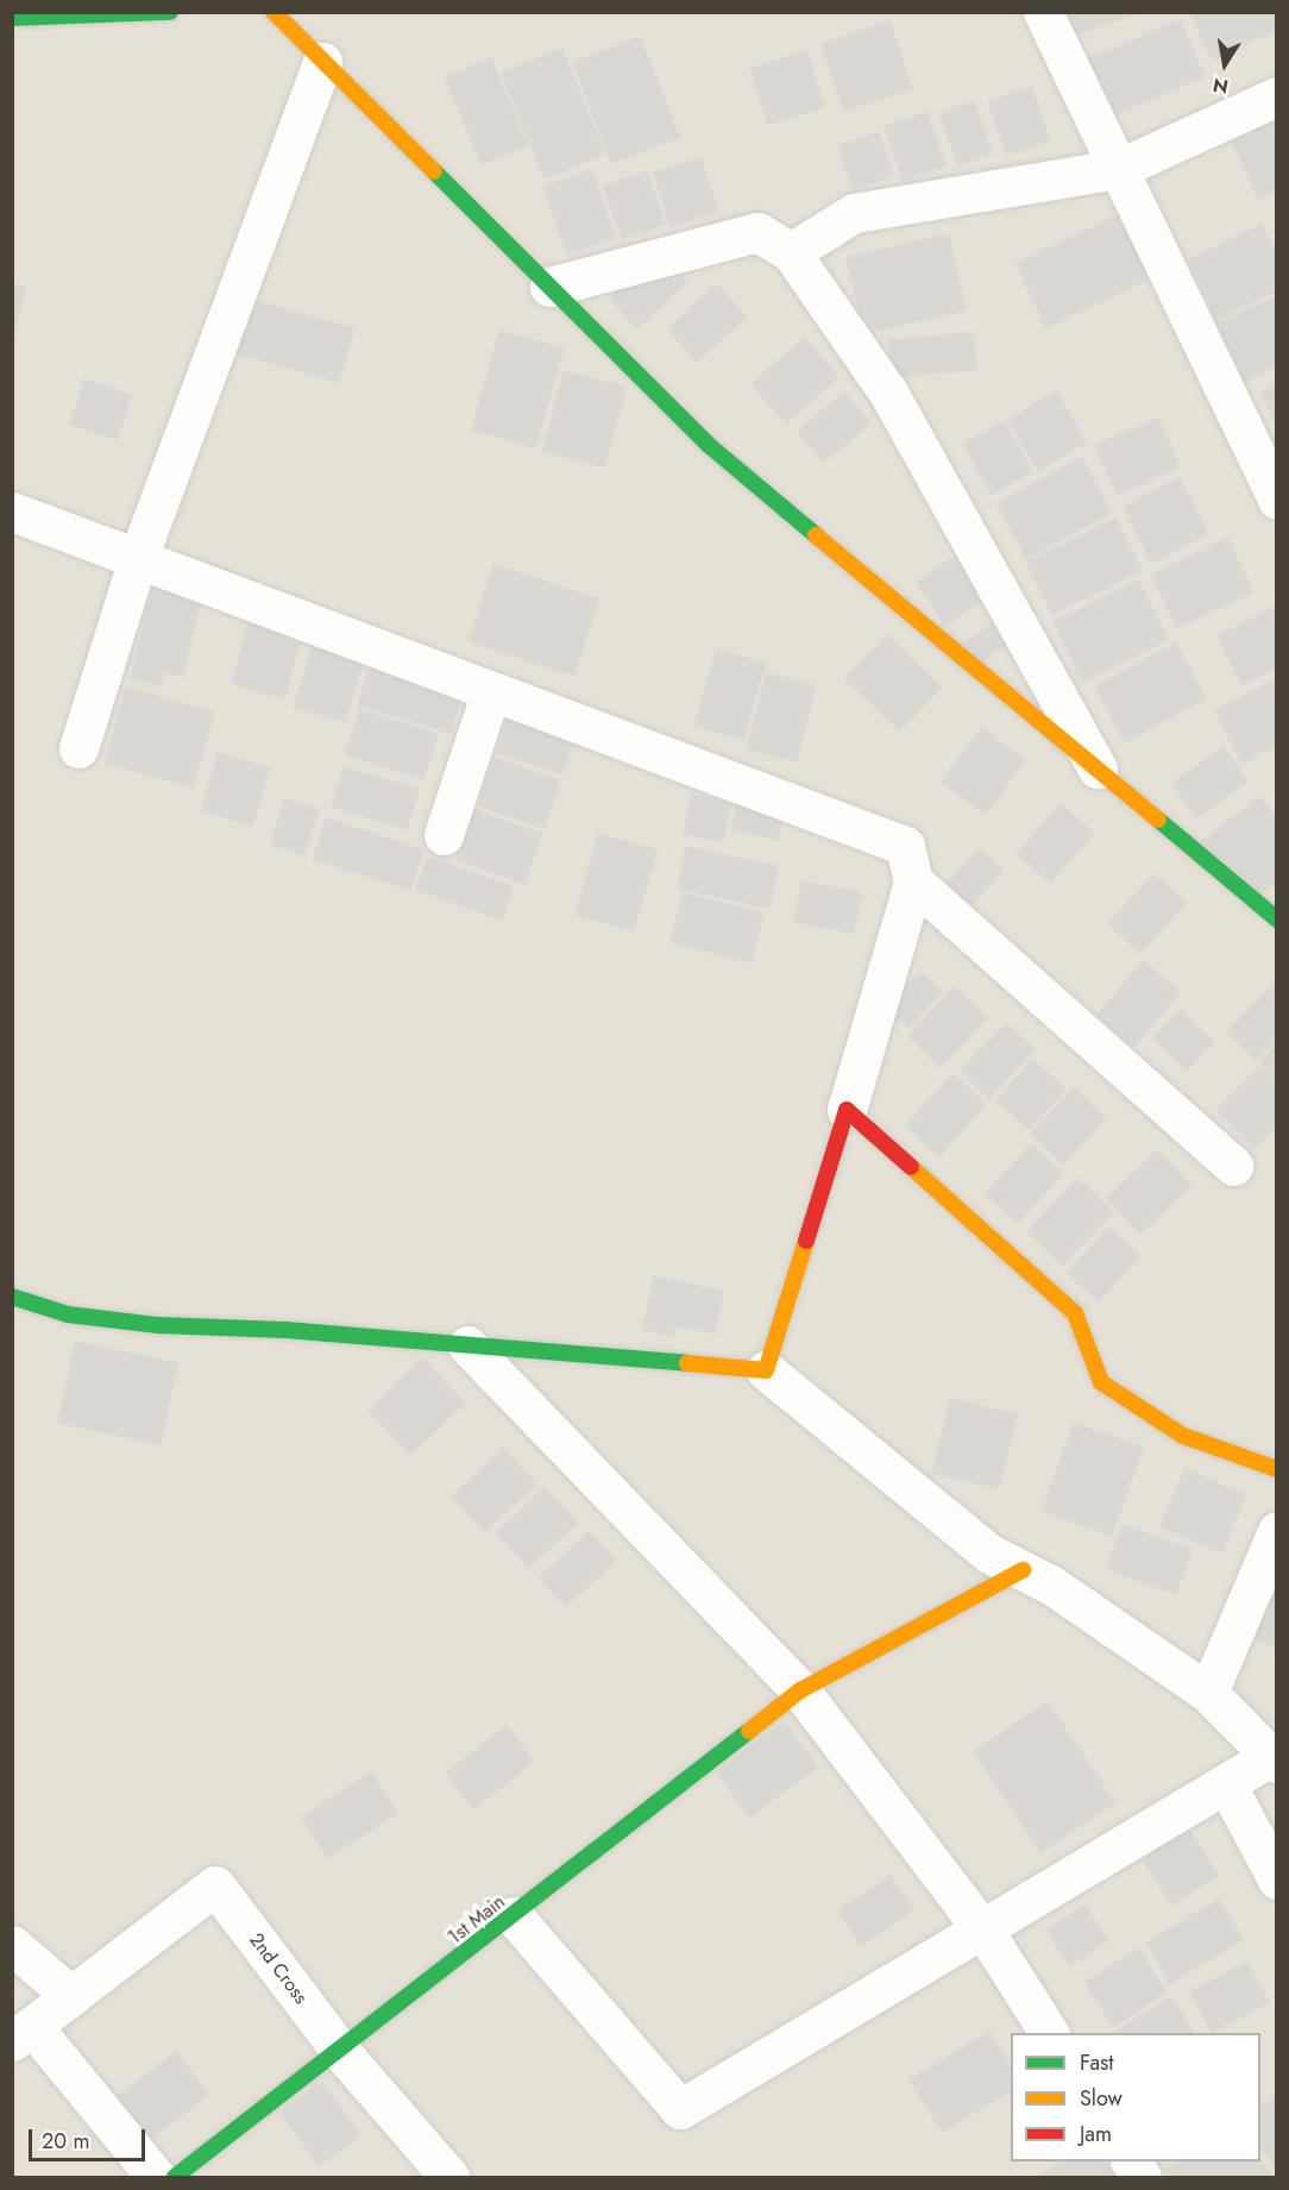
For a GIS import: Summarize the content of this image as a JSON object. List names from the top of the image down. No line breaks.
{"streets":{"street":["1st Main","2nd Cross"]},"crossings":[["1st Main","2nd Cross"]],"legend":["Fast","Slow","Jam"],"scale_bar":"20 m","north":"bottom"}
